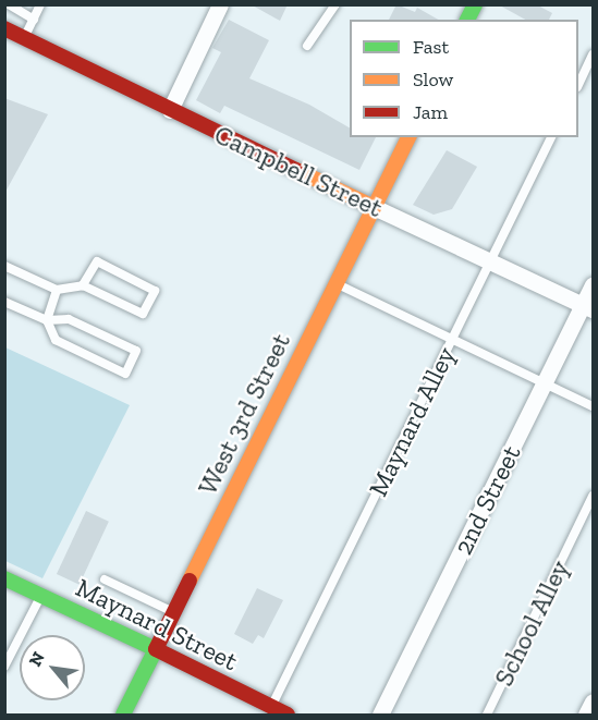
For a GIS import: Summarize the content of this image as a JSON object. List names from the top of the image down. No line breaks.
{"streets":{"main road":["Campbell Street","West 3rd Street","Maynard Street"],"street":["2nd Street"],"lane":["Maynard Alley","School Alley"]},"crossings":[["Campbell Street","West 3rd Street"],["Campbell Street","Maynard Alley"],["Campbell Street","2nd Street"],["West 3rd Street","Maynard Street"],["Maynard Alley","Maynard Street"]],"legend":["Fast","Slow","Jam"],"north":"top left"}
